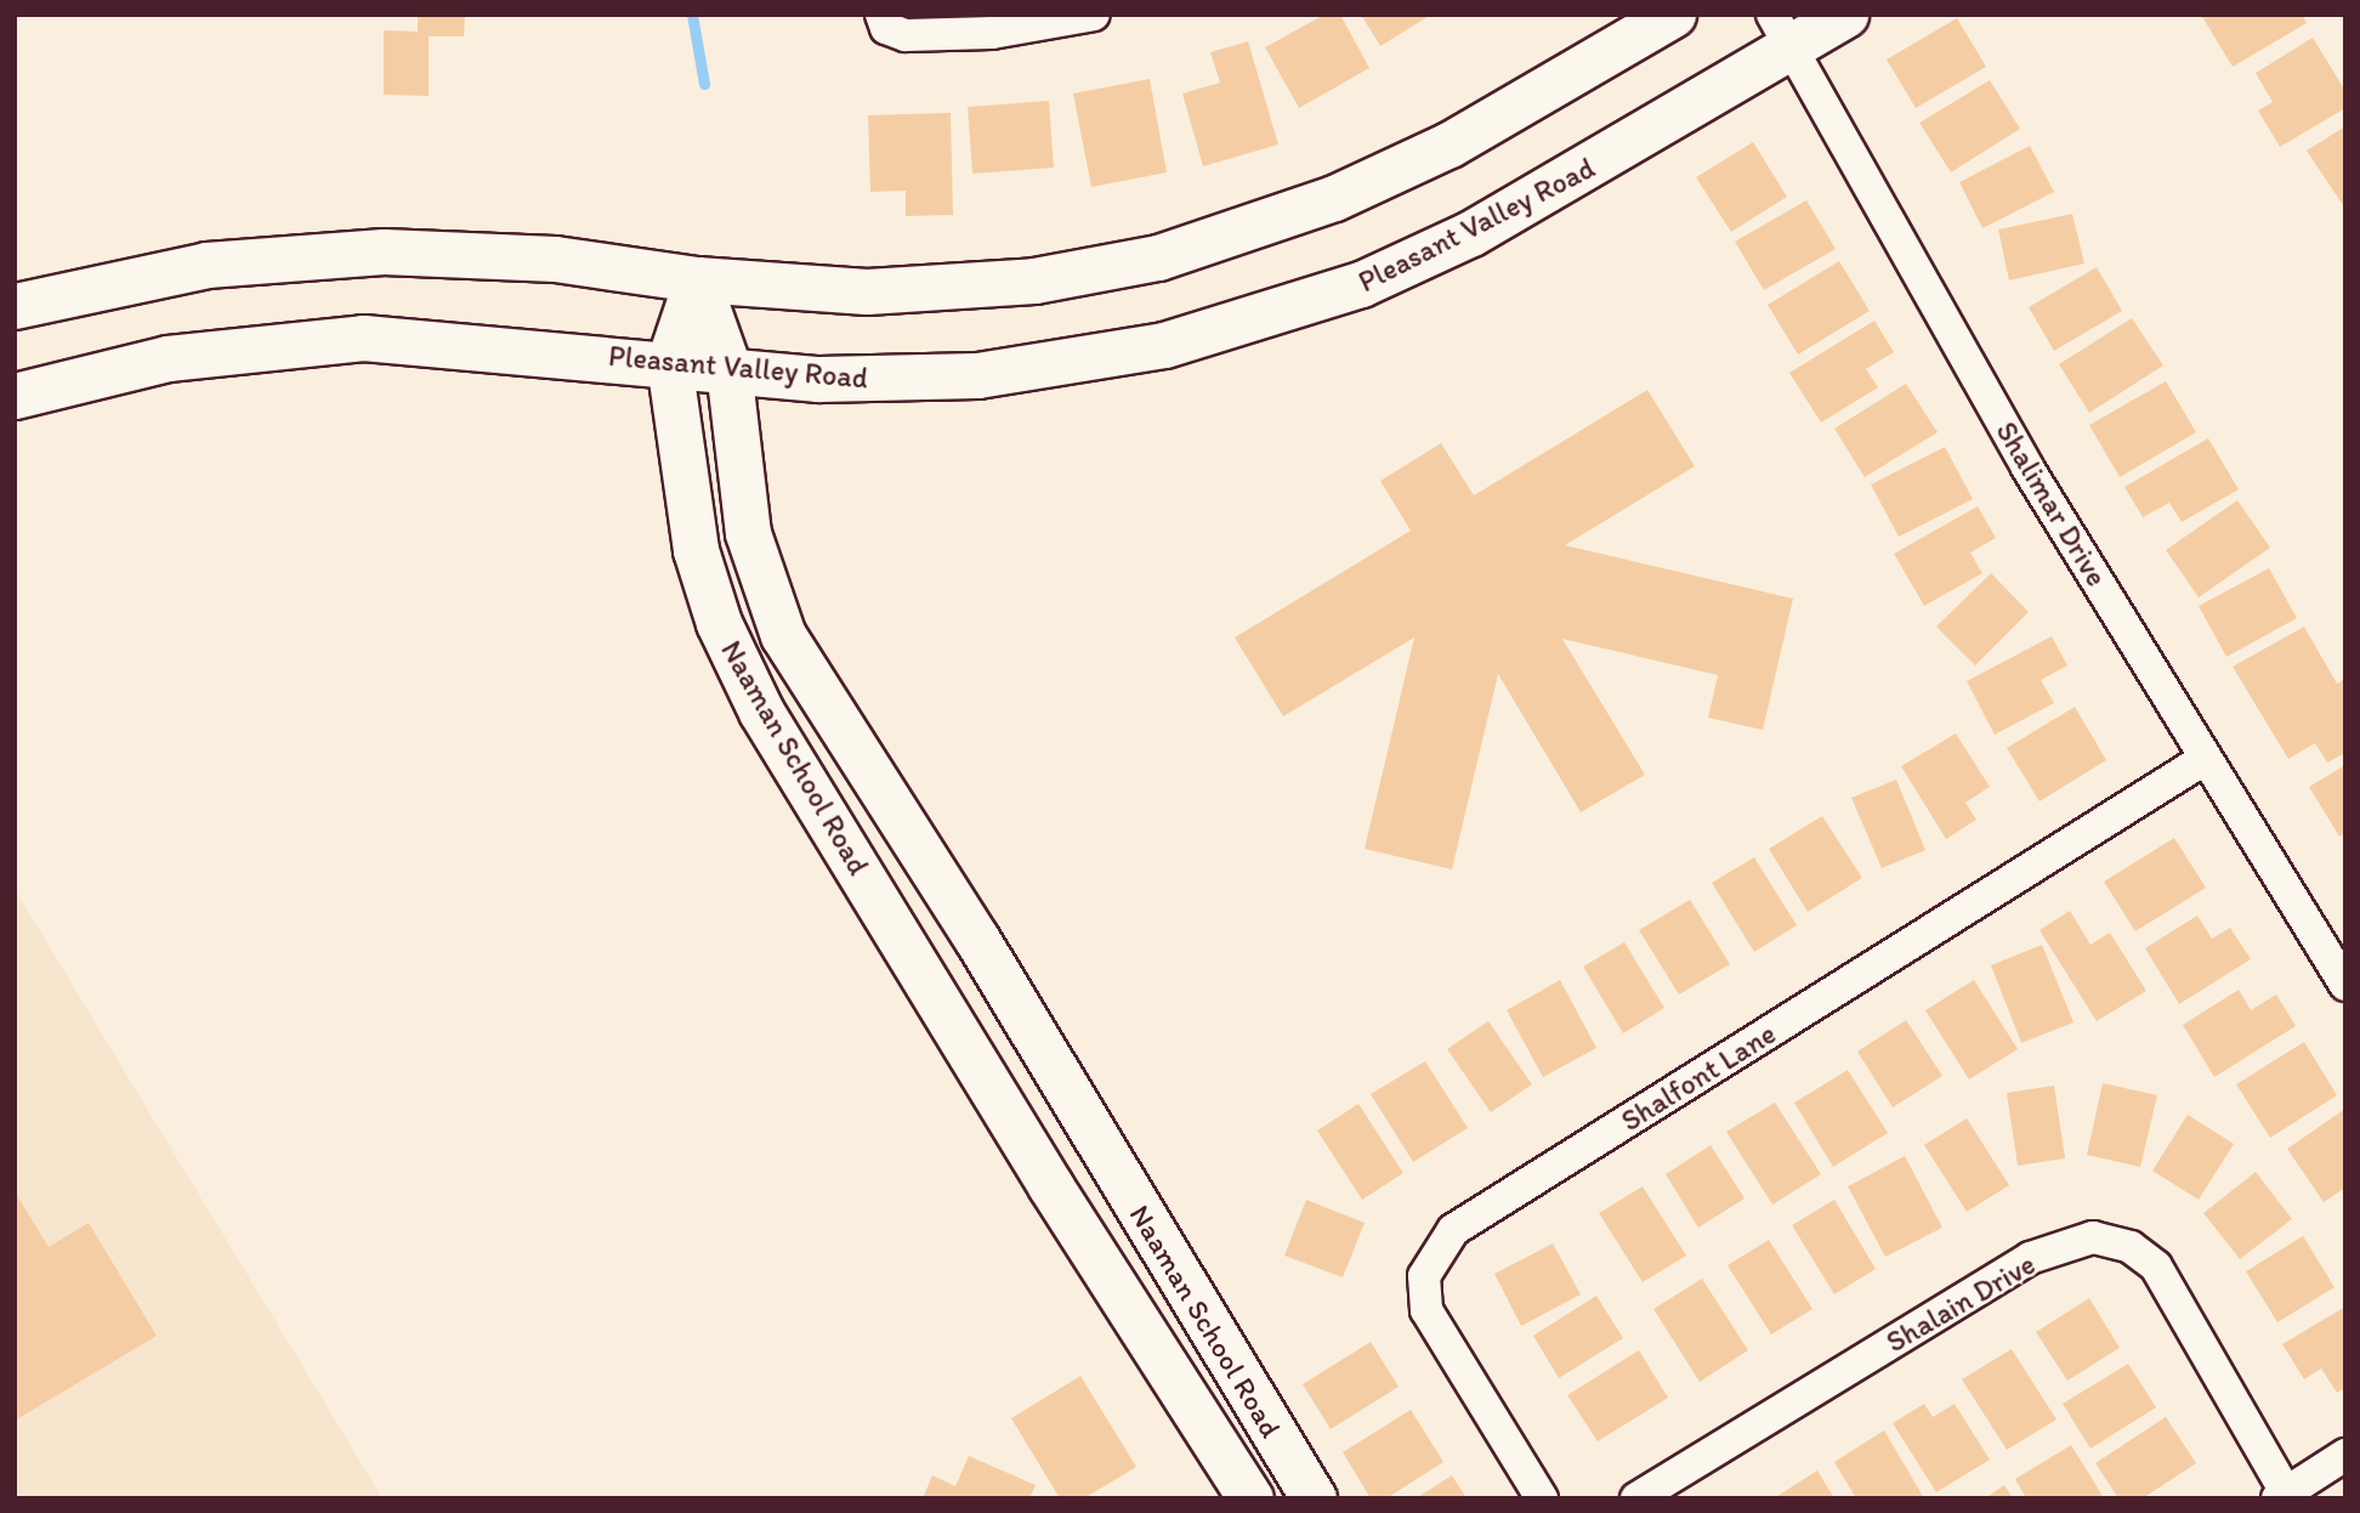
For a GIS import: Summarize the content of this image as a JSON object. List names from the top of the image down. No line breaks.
{"streets":{"main road":["Pleasant Valley Road","Naaman School Road"],"street":["Shalimar Drive","Shalfont Lane","Shalain Drive"]},"crossings":[["Pleasant Valley Road","Shalimar Drive"],["Pleasant Valley Road","Naaman School Road"],["Shalimar Drive","Shalfont Lane"]]}
